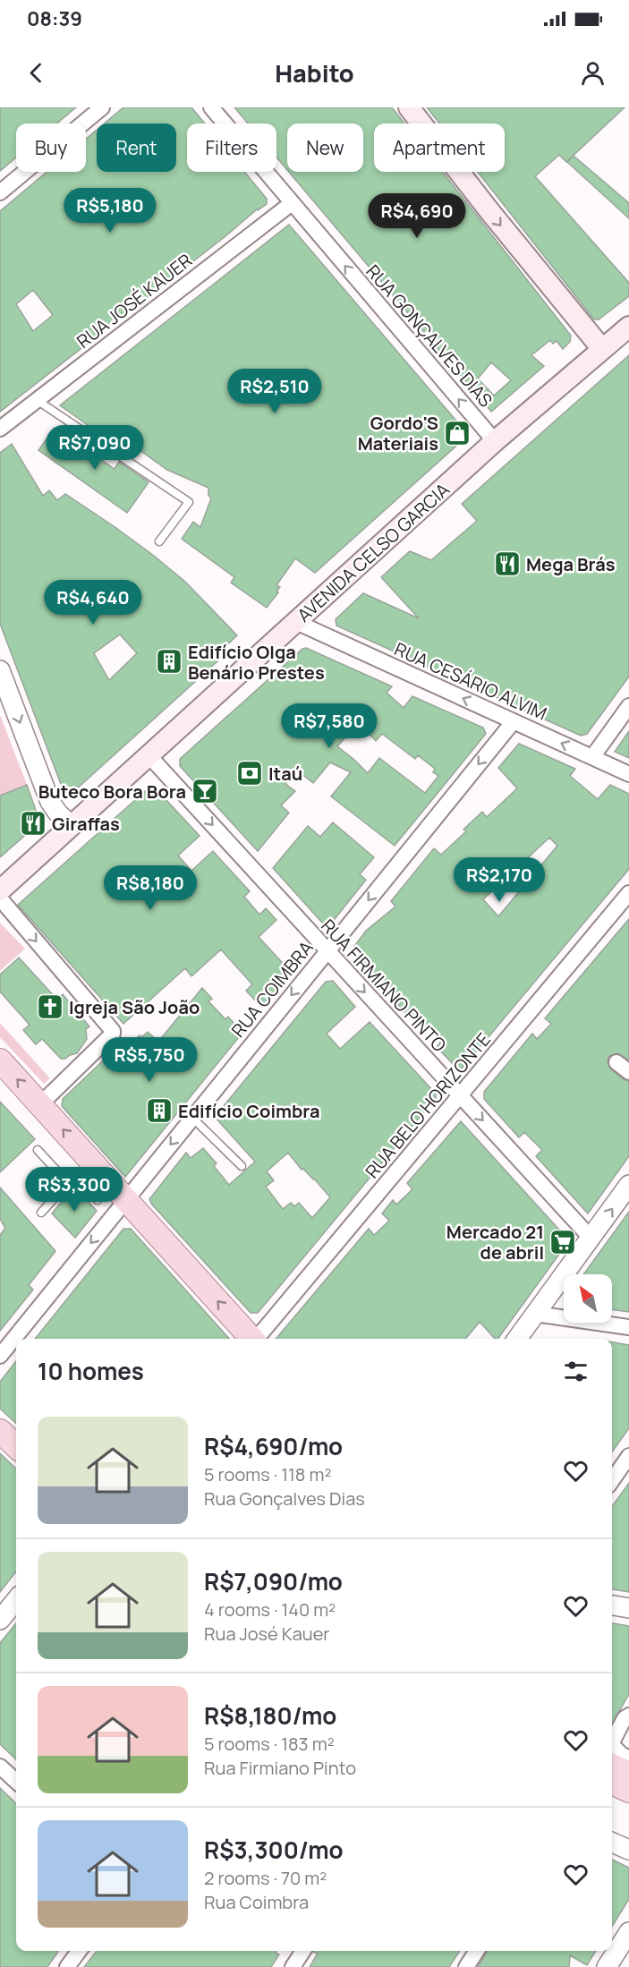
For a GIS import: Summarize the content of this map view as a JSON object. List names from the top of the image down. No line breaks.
{"streets":{"main road":["AVENIDA CELSO GARCIA"],"street":["RUA JOSÉ KAUER","RUA GONÇALVES DIAS","RUA CESÁRIO ALVIM","RUA FIRMIANO PINTO","RUA COIMBRA","RUA BELO HORIZONTE"]},"crossings":[["RUA JOSÉ KAUER","RUA GONÇALVES DIAS"],["RUA GONÇALVES DIAS","AVENIDA CELSO GARCIA"],["AVENIDA CELSO GARCIA","RUA CESÁRIO ALVIM"],["AVENIDA CELSO GARCIA","RUA FIRMIANO PINTO"],["RUA CESÁRIO ALVIM","RUA COIMBRA"],["RUA FIRMIANO PINTO","RUA COIMBRA"],["RUA FIRMIANO PINTO","RUA BELO HORIZONTE"]],"one_way":["RUA GONÇALVES DIAS","RUA CESÁRIO ALVIM","RUA FIRMIANO PINTO","RUA COIMBRA"],"places":{"shop":["Gordo'S Materiais"],"restaurant":["Mega Brás","Giraffas"],"building":["Edifício Olga Benário Prestes","Edifício Coimbra"],"bank":["Itaú"],"bar":["Buteco Bora Bora"],"church":["Igreja São João"],"supermarket":["Mercado 21 de abril"]},"north":"top left","page":{"status":"08:39","header":"Habito","chip":["Buy","Rent","Filters","New","Apartment"],"price":["R$5,180","R$4,690","R$2,510","R$7,090","R$4,640","R$7,580","R$2,170","R$8,180","R$5,750","R$3,300"],"heading":"10 homes","list":[{"name":"R$4,690/mo","note":"5 rooms · 118 m² · Rua Gonçalves Dias"},{"name":"R$7,090/mo","note":"4 rooms · 140 m² · Rua José Kauer"},{"name":"R$8,180/mo","note":"5 rooms · 183 m² · Rua Firmiano Pinto"},{"name":"R$3,300/mo","note":"2 rooms · 70 m² · Rua Coimbra"}]}}
